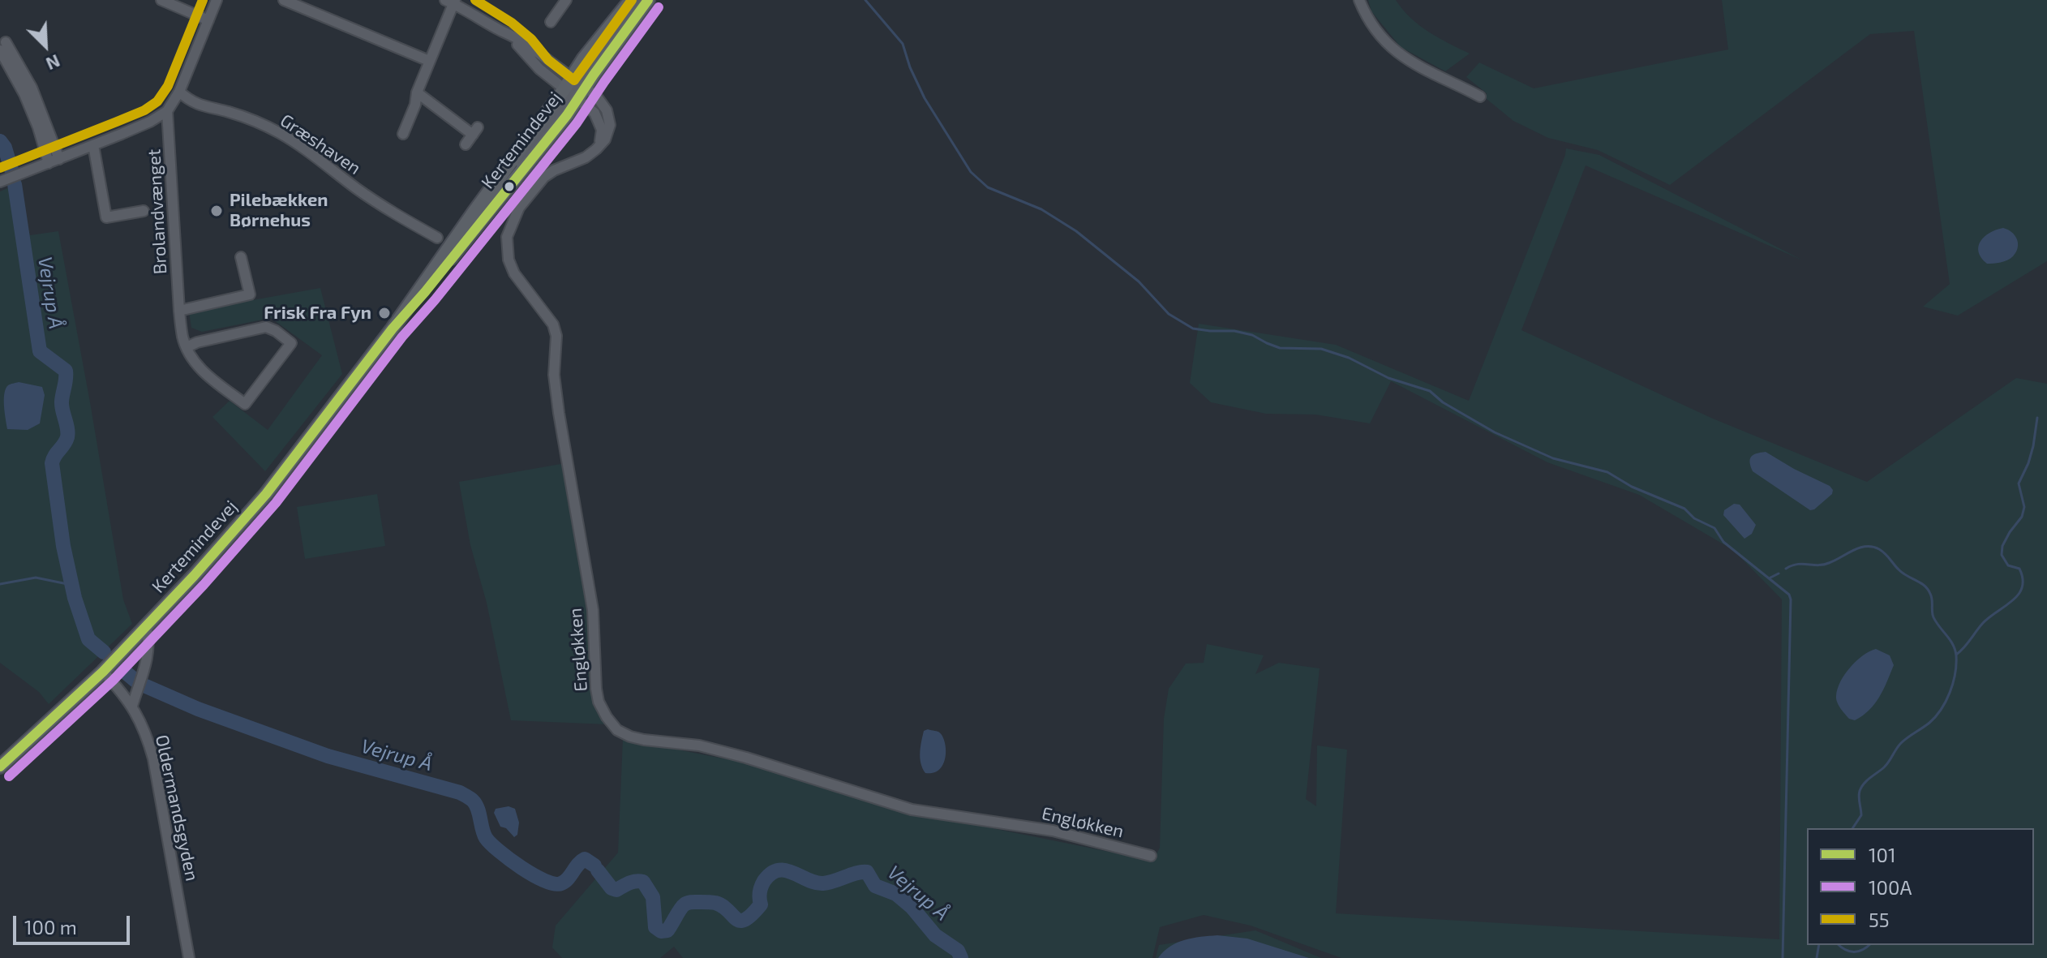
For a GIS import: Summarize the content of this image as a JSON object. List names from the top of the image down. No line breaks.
{"streets":{"main road":["Kertemindevej"],"street":["Græshaven","Brolandvænget","Engløkken","Oldermandsgyden"]},"crossings":[["Kertemindevej","Oldermandsgyden"]],"water":["Vejrup Å"],"places":["Pilebækken Børnehus","Frisk Fra Fyn"],"lines":["transit line 101","transit line 55","transit line 100A"],"legend":["101","100A","55"],"scale_bar":"100 m","north":"bottom right"}
